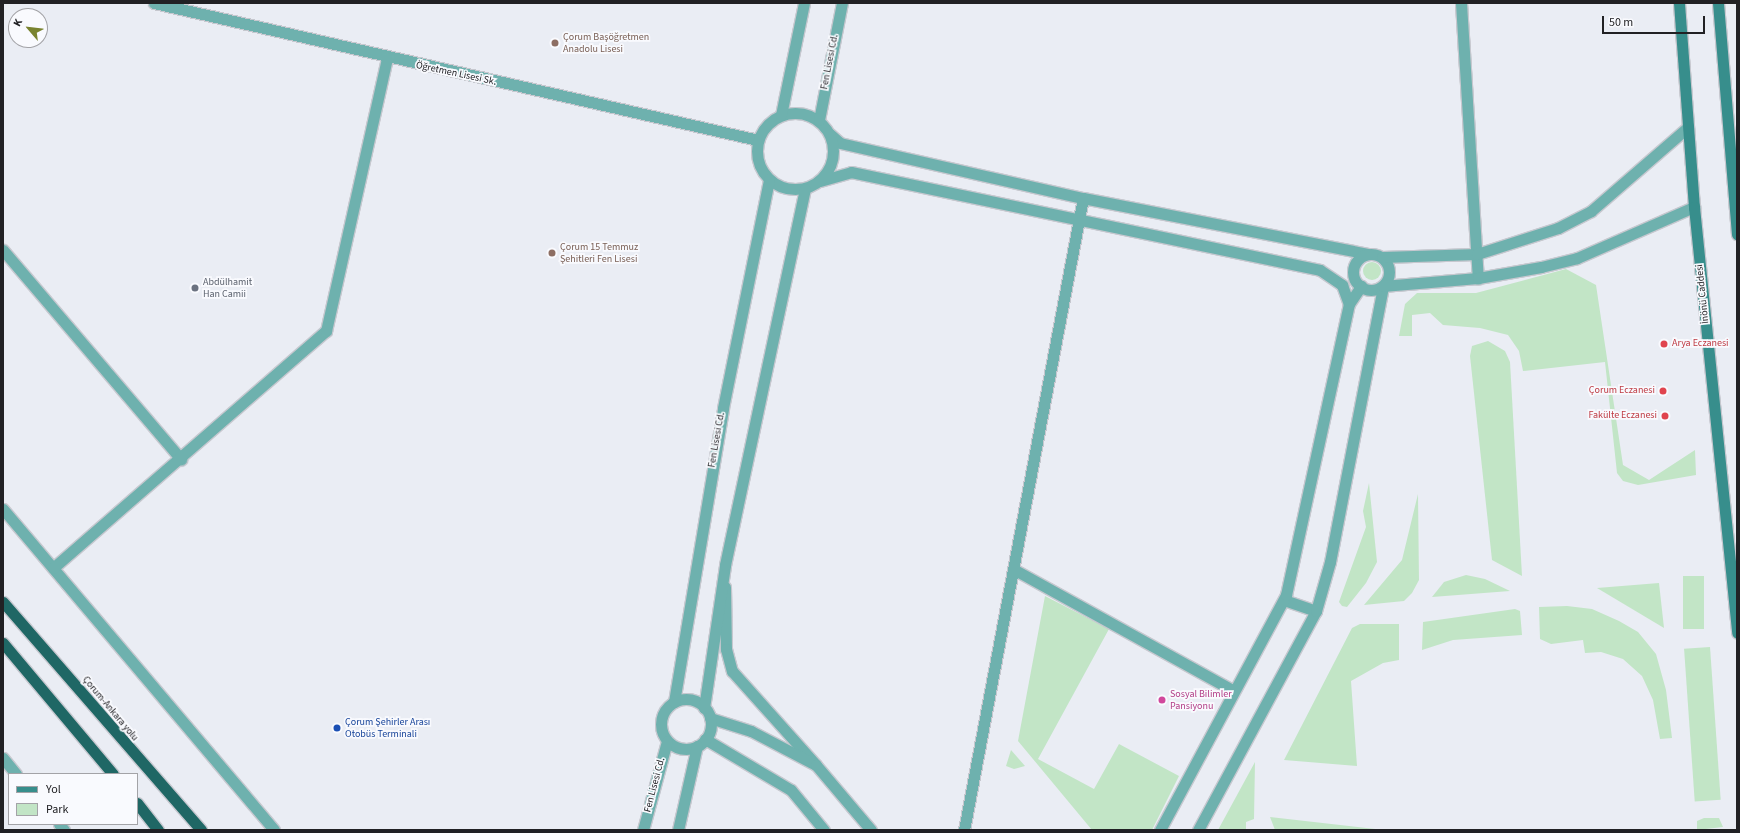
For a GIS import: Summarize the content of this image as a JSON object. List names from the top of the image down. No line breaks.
{"streets":{"highway":["Çorum-Ankara yolu"],"main road":["İnönü Caddesi"],"street":["Fen Lisesi Cd.","Öğretmen Lisesi Sk."]},"crossings":[["Fen Lisesi Cd.","Öğretmen Lisesi Sk."]],"places":["Çorum Başöğretmen Anadolu Lisesi","Çorum 15 Temmuz Şehitleri Fen Lisesi","Abdülhamit Han Camii","Arya Eczanesi","Çorum Eczanesi","Fakülte Eczanesi","Sosyal Bilimler Pansiyonu","Çorum Şehirler Arası Otobüs Terminali"],"legend":["Yol","Park"],"scale_bar":"50 m","north":"top left"}
